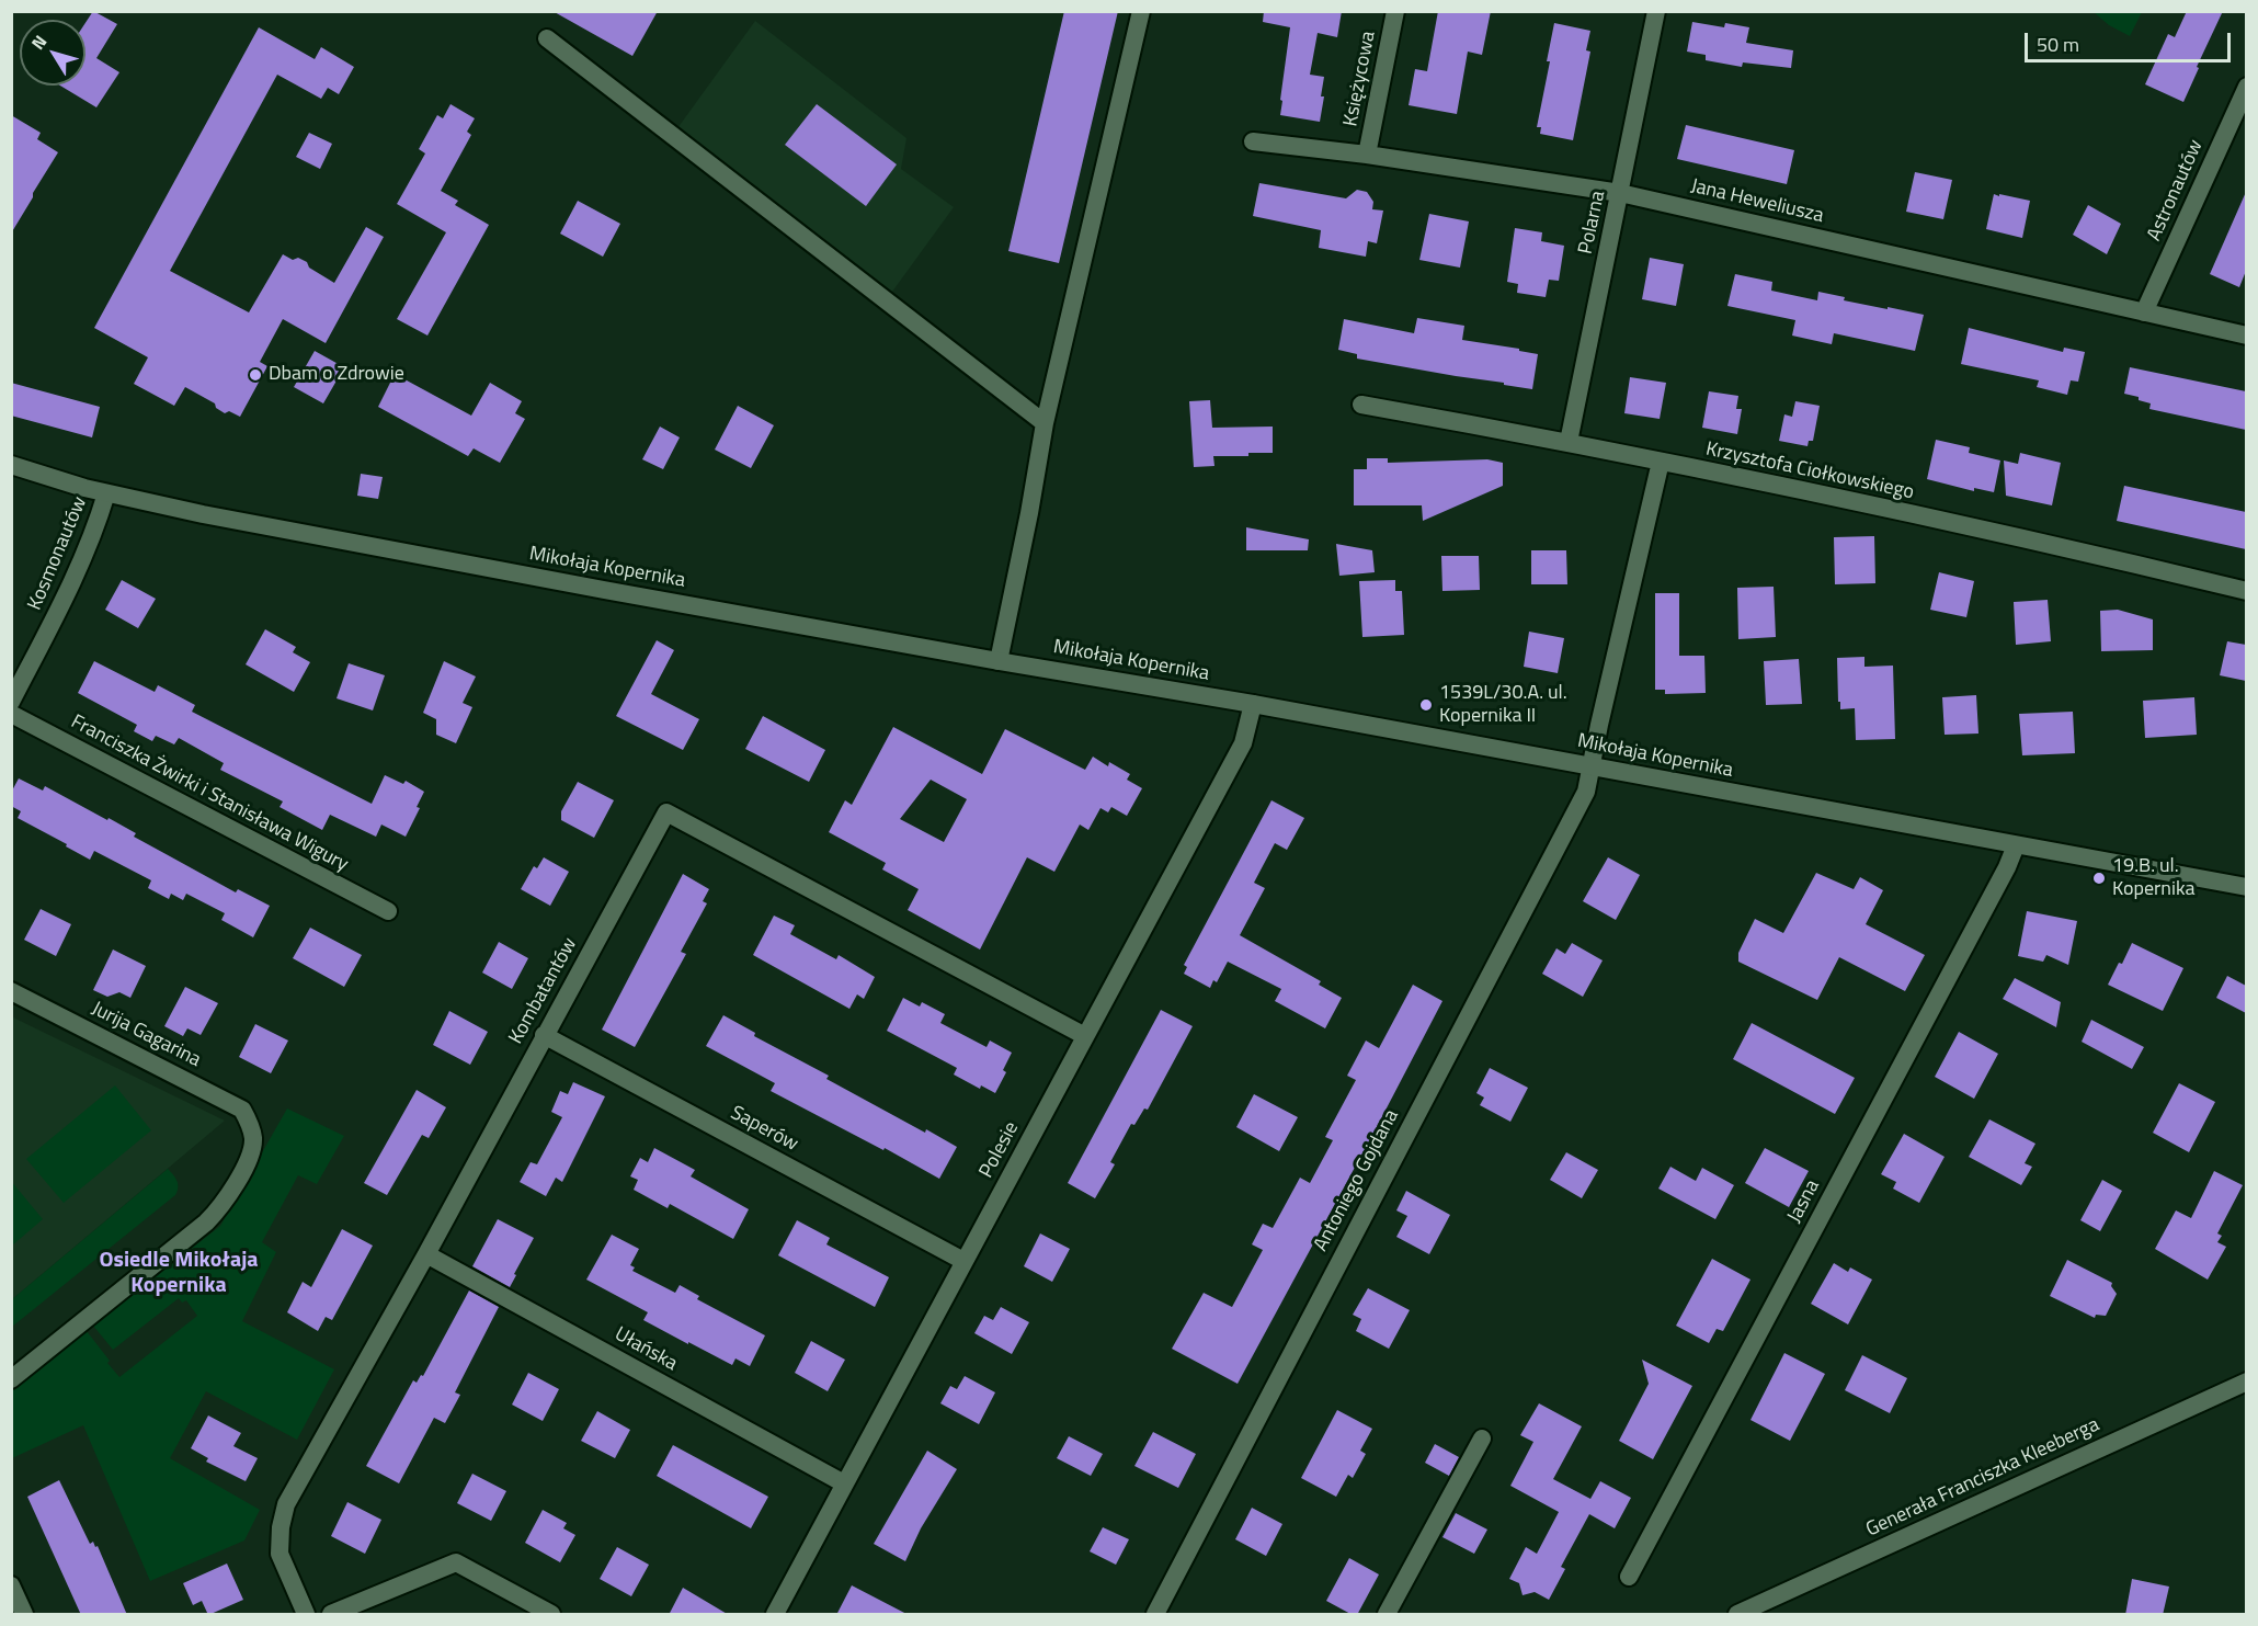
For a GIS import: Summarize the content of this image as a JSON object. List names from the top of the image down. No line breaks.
{"streets":{"street":["Księżycowa","Astronautów","Jana Heweliusza","Polarna","Krzysztofa Ciołkowskiego","Kosmonautów","Mikołaja Kopernika","Franciszka Żwirki i Stanisława Wigury","Kombatantów","Jurija Gagarina","Saperów","Polesie","Antoniego Gojdana","Jasna","Ułańska","Generała Franciszka Kleeberga"]},"crossings":[["Księżycowa","Jana Heweliusza"],["Astronautów","Jana Heweliusza"],["Jana Heweliusza","Polarna"],["Polarna","Krzysztofa Ciołkowskiego"],["Kosmonautów","Mikołaja Kopernika"],["Mikołaja Kopernika","Polesie"],["Mikołaja Kopernika","Antoniego Gojdana"],["Mikołaja Kopernika","Jasna"],["Kombatantów","Saperów"],["Kombatantów","Polesie"],["Kombatantów","Ułańska"],["Saperów","Polesie"],["Polesie","Ułańska"]],"districts":["Osiedle Mikołaja Kopernika"],"places":["Dbam o Zdrowie","1539L/30.A. ul. Kopernika II","19.B. ul. Kopernika"],"scale_bar":"50 m","north":"top left"}
